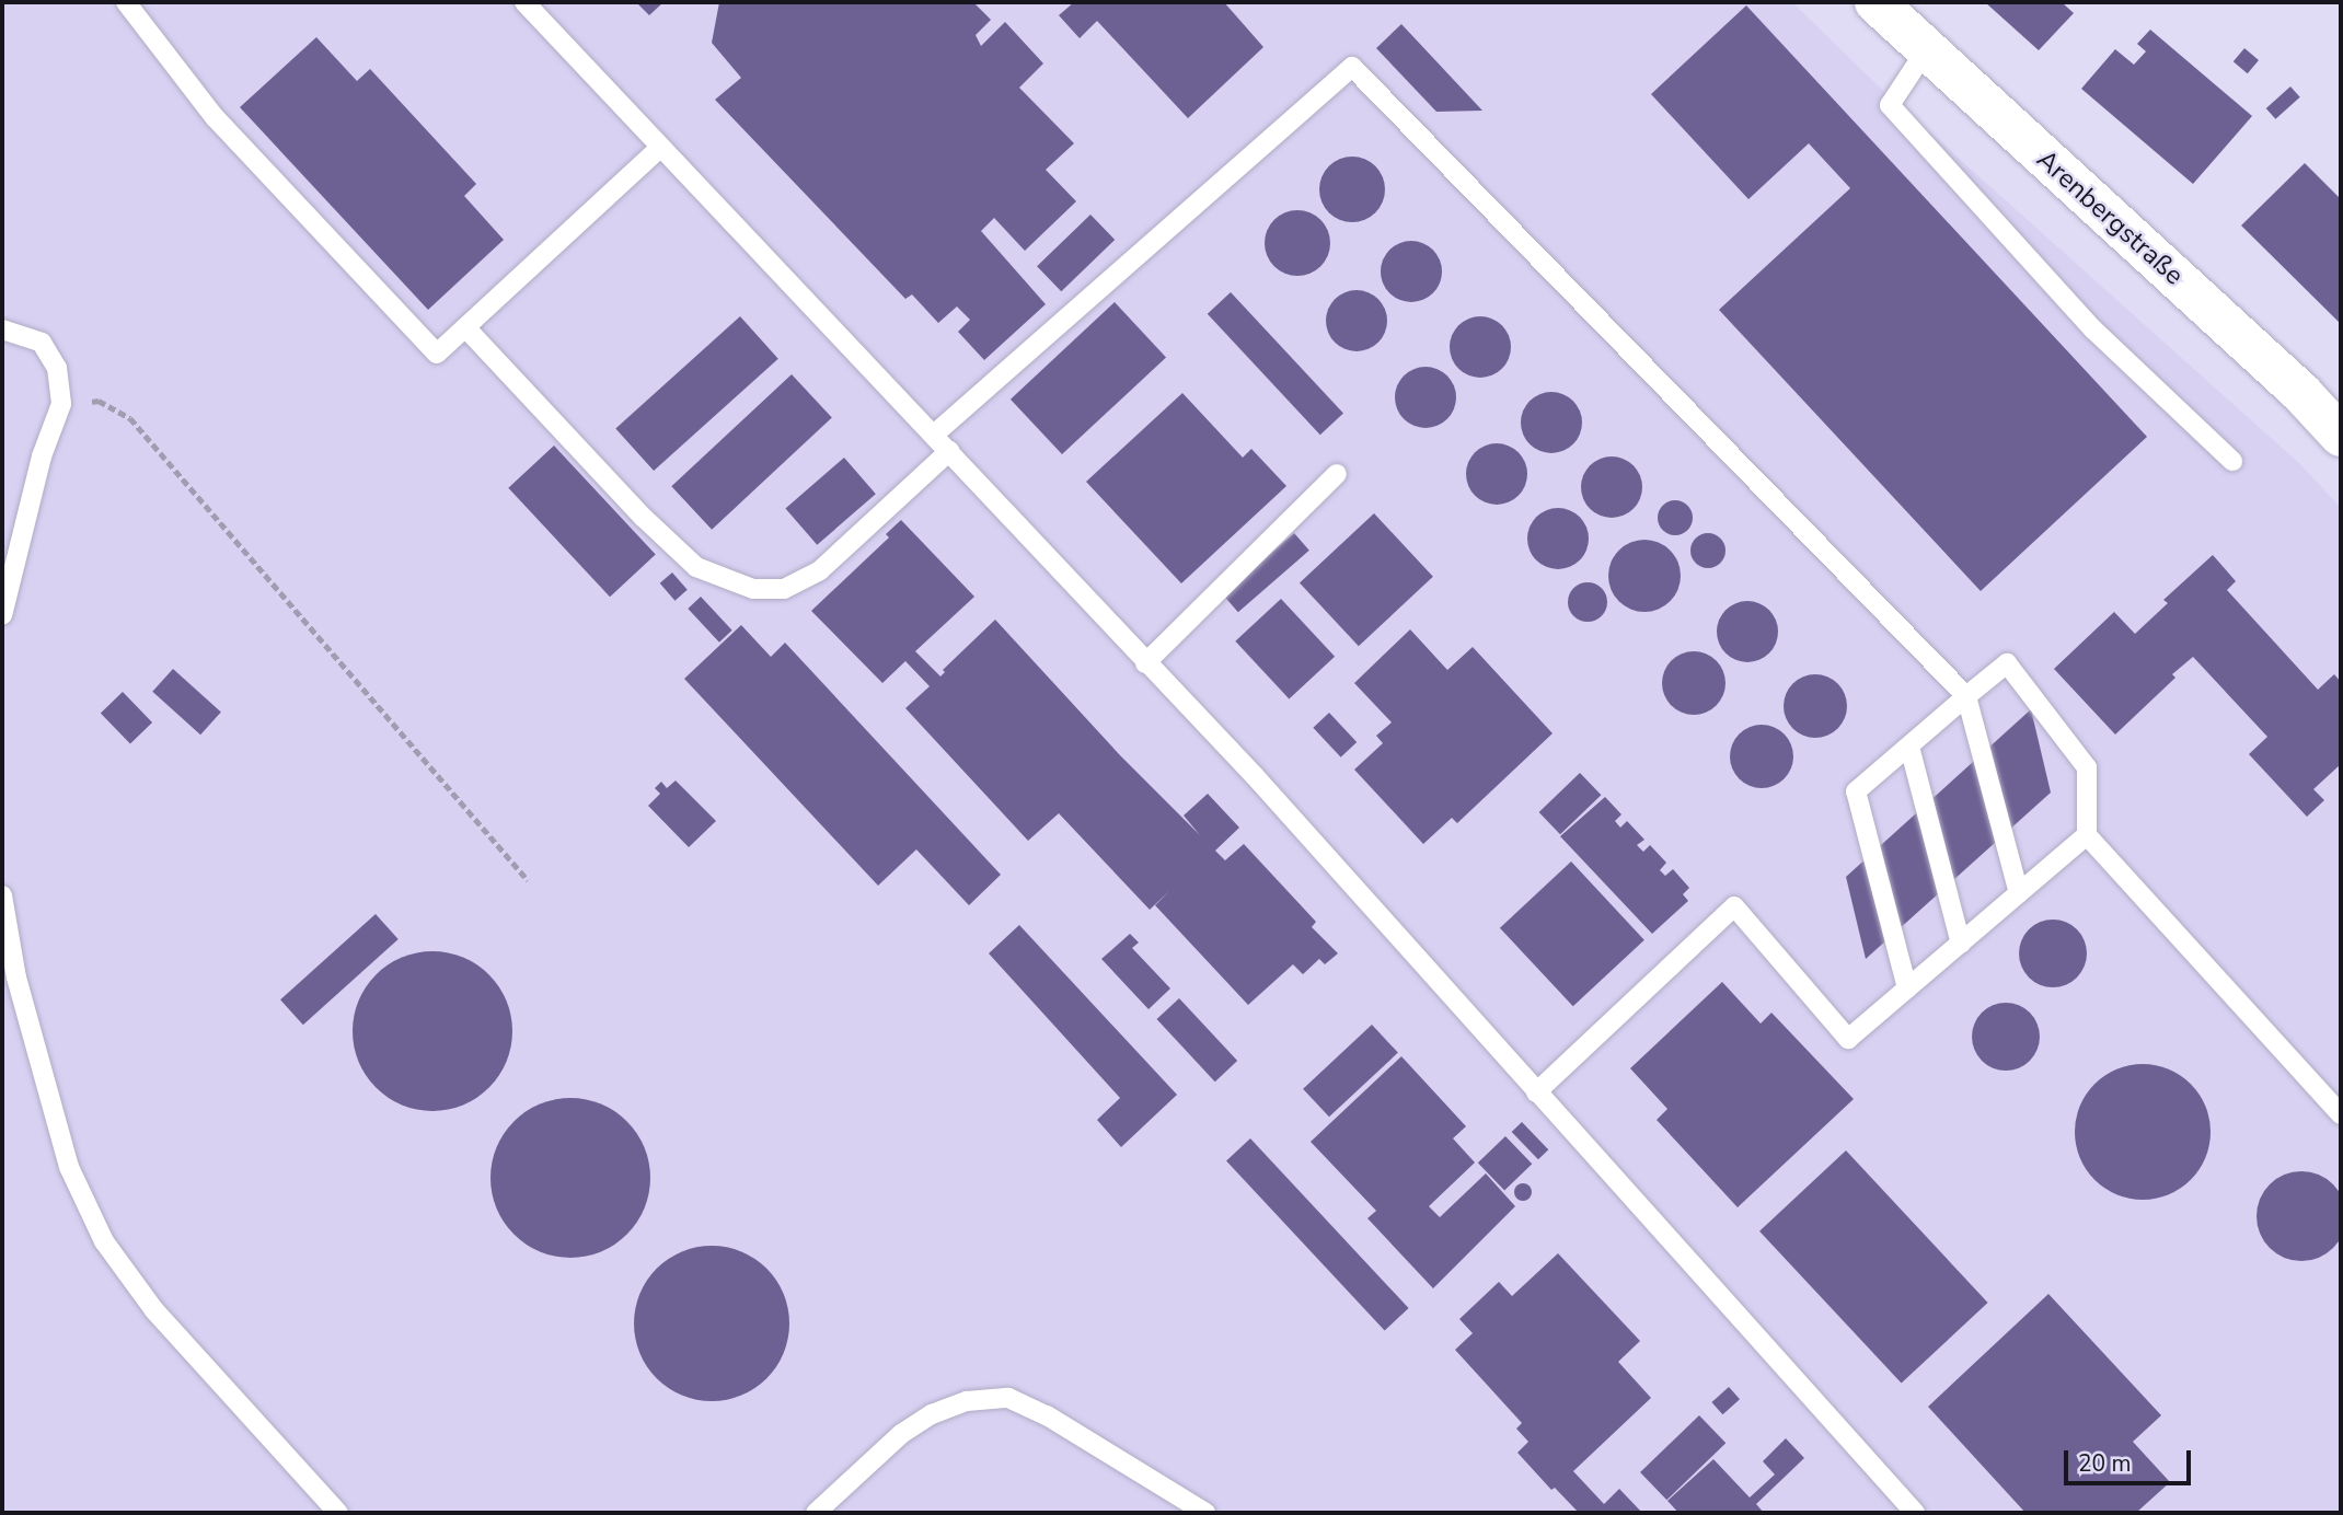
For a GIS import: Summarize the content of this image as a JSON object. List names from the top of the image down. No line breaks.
{"streets":{"street":["Arenbergstraße"]},"scale_bar":"20 m"}
